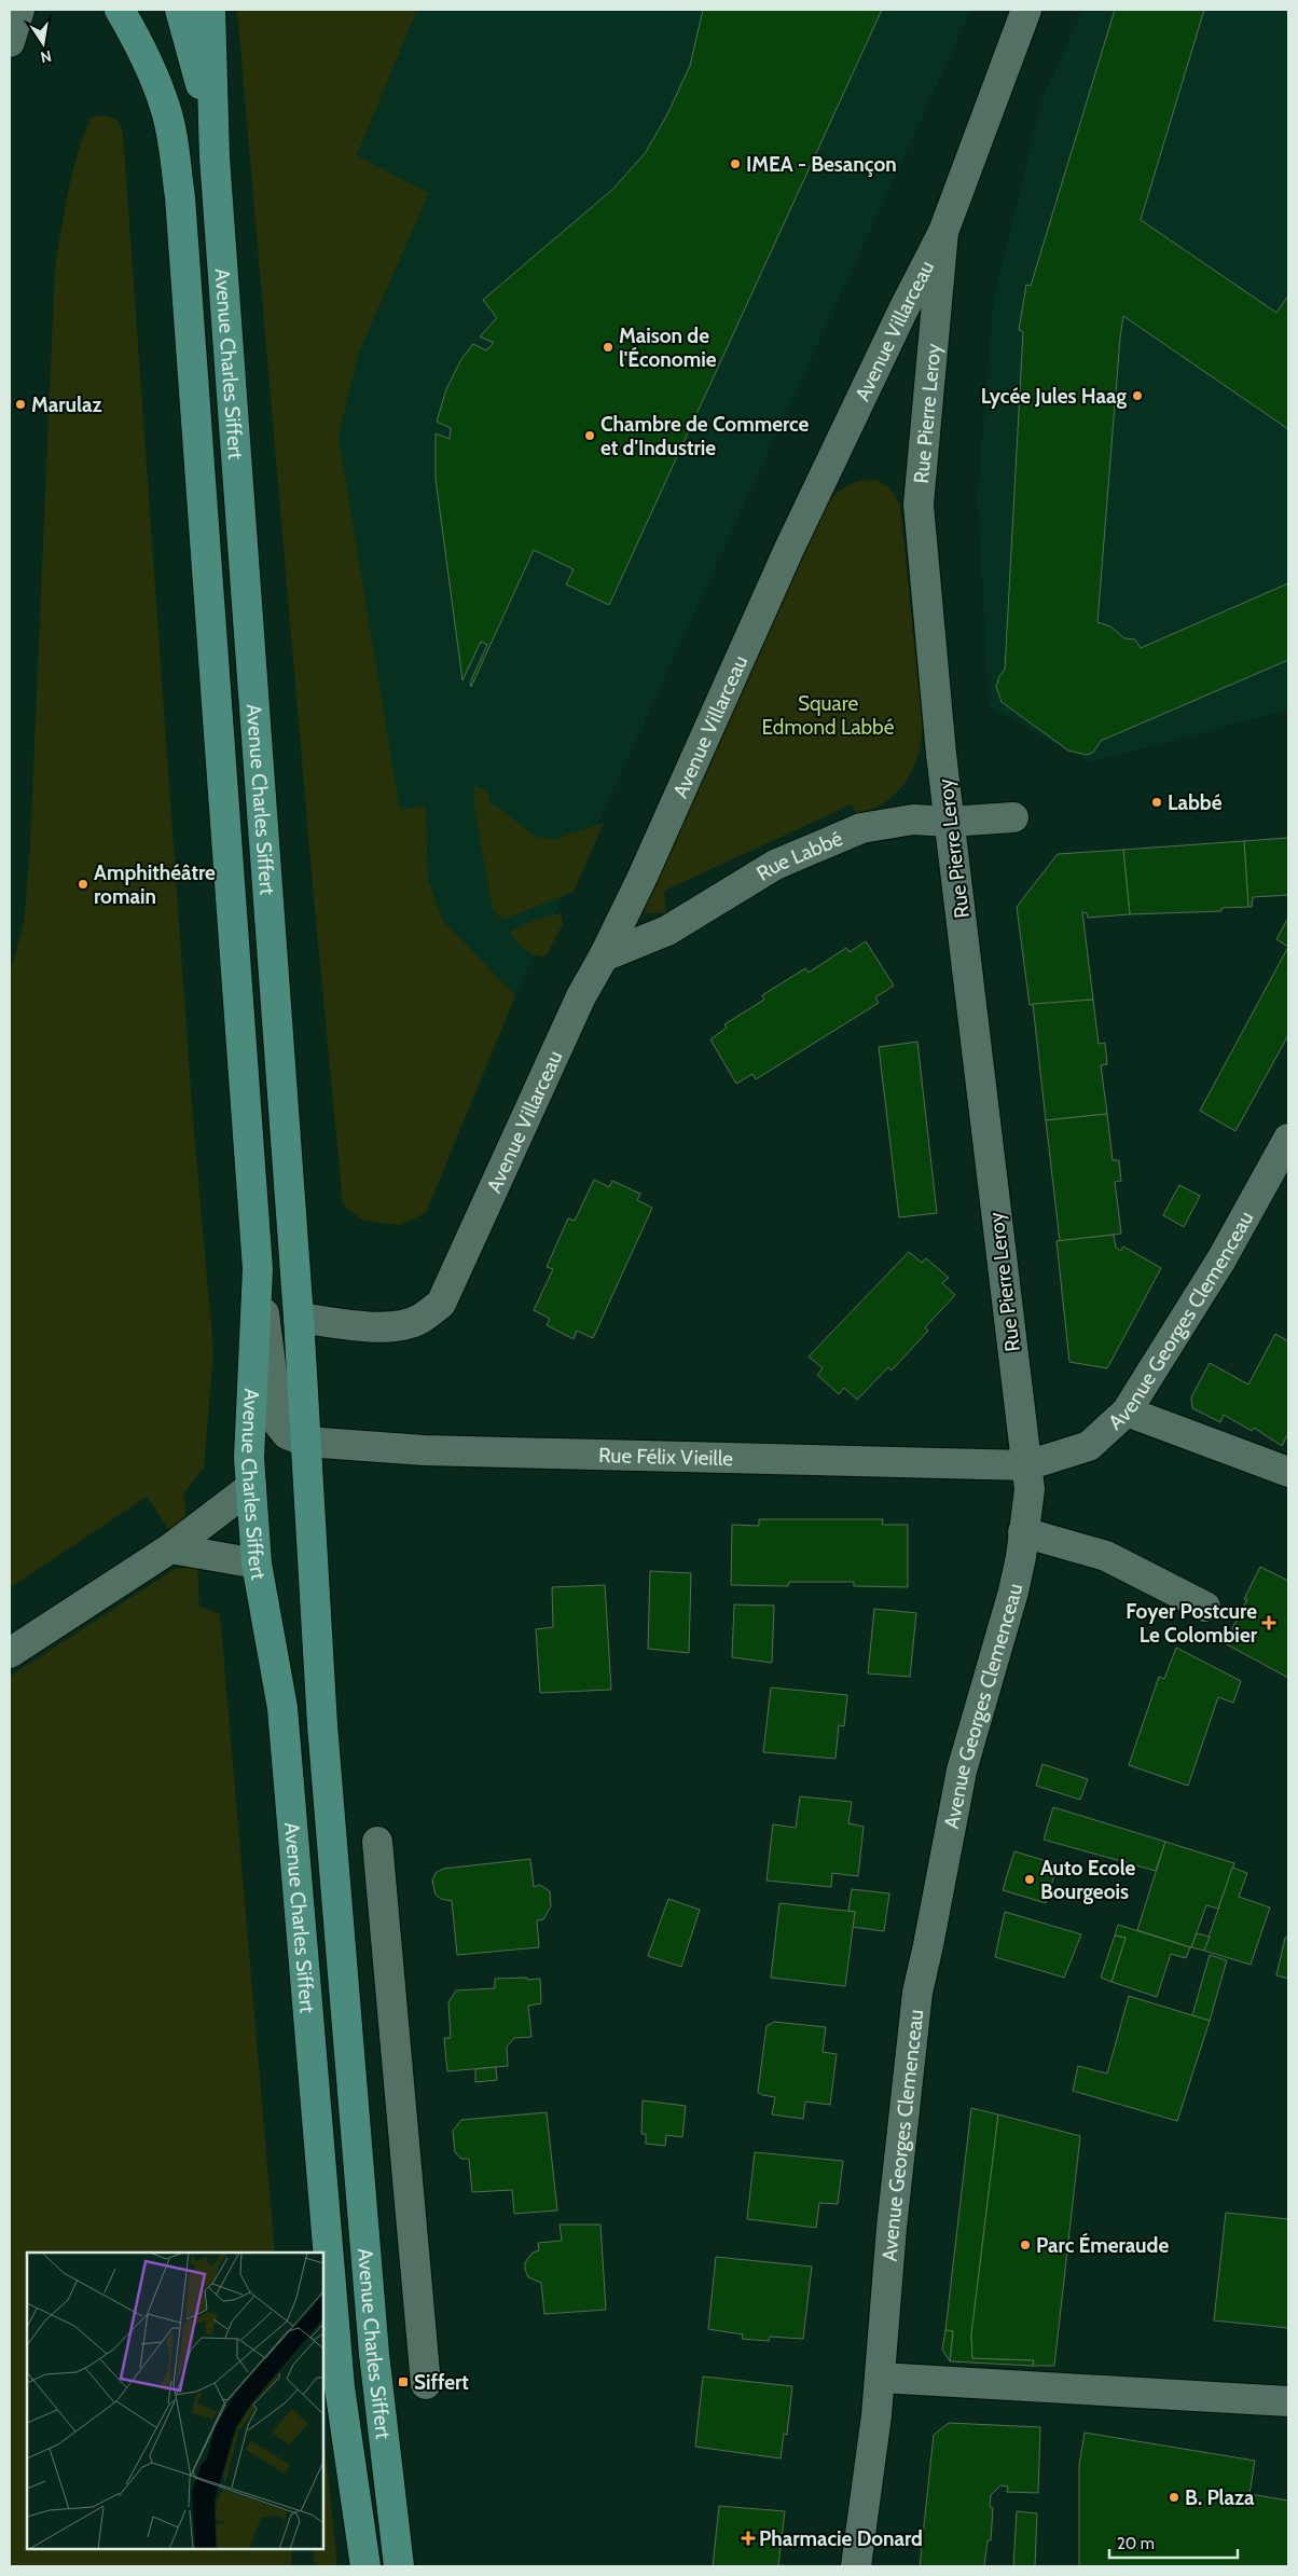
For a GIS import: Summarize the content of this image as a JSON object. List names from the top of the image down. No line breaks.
{"streets":{"main road":["Avenue Charles Siffert"],"street":["Avenue Villarceau","Rue Pierre Leroy","Rue Labbé","Avenue Georges Clemenceau","Rue Félix Vieille"]},"crossings":[["Avenue Villarceau","Avenue Charles Siffert"],["Avenue Villarceau","Rue Pierre Leroy"],["Avenue Villarceau","Rue Labbé"],["Avenue Charles Siffert","Rue Félix Vieille"],["Rue Pierre Leroy","Rue Labbé"],["Rue Pierre Leroy","Avenue Georges Clemenceau"],["Rue Pierre Leroy","Rue Félix Vieille"],["Avenue Georges Clemenceau","Rue Félix Vieille"]],"parks":["Square Edmond Labbé"],"places":{"other":["IMEA - Besançon","Maison de l'Économie","Lycée Jules Haag","Marulaz","Chambre de Commerce et d'Industrie","Labbé","Amphithéâtre romain","Auto Ecole Bourgeois","Parc Émeraude","B. Plaza"],"health":["Foyer Postcure Le Colombier","Pharmacie Donard"],"transit":["Siffert"]},"scale_bar":"20 m","north":"bottom"}
